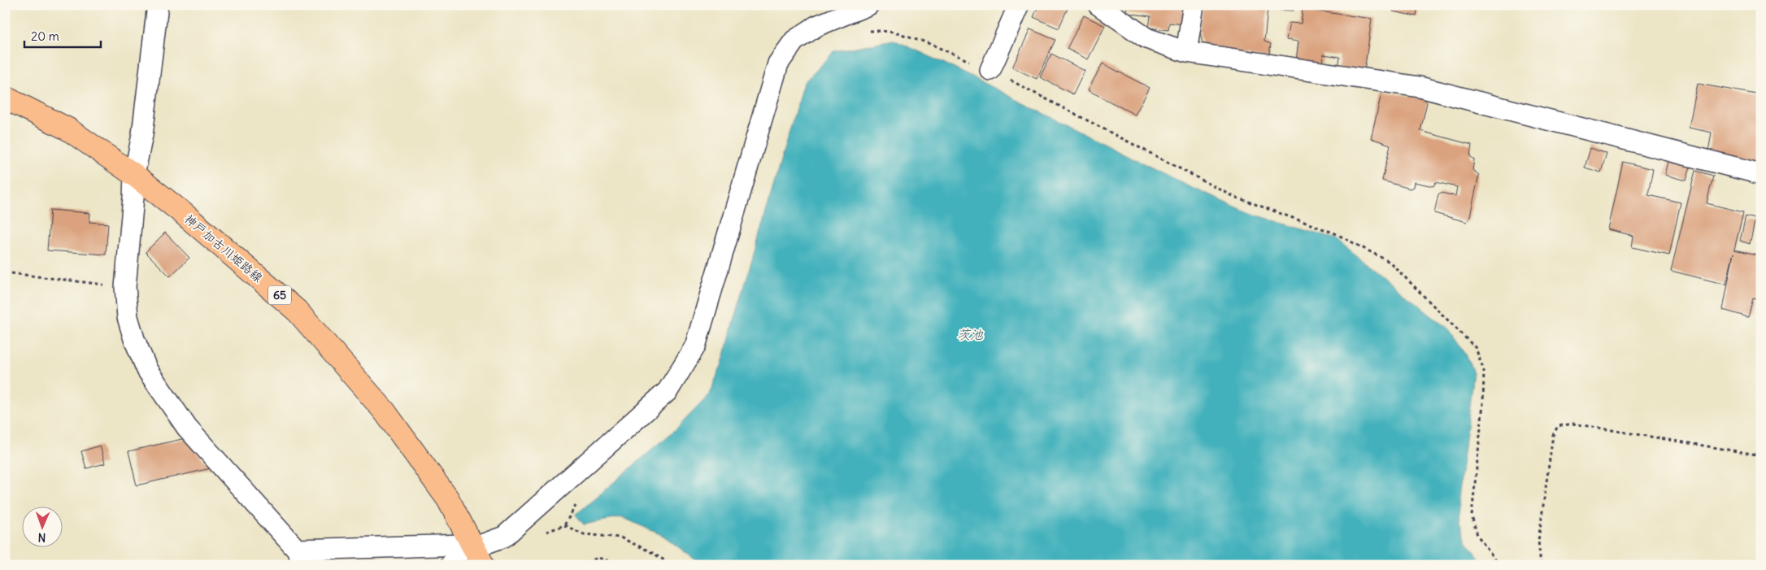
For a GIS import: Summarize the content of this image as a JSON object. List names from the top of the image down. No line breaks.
{"streets":{"main road":["神戸加古川姫路線","65"]},"water":["茨池"],"scale_bar":"20 m","north":"bottom"}
